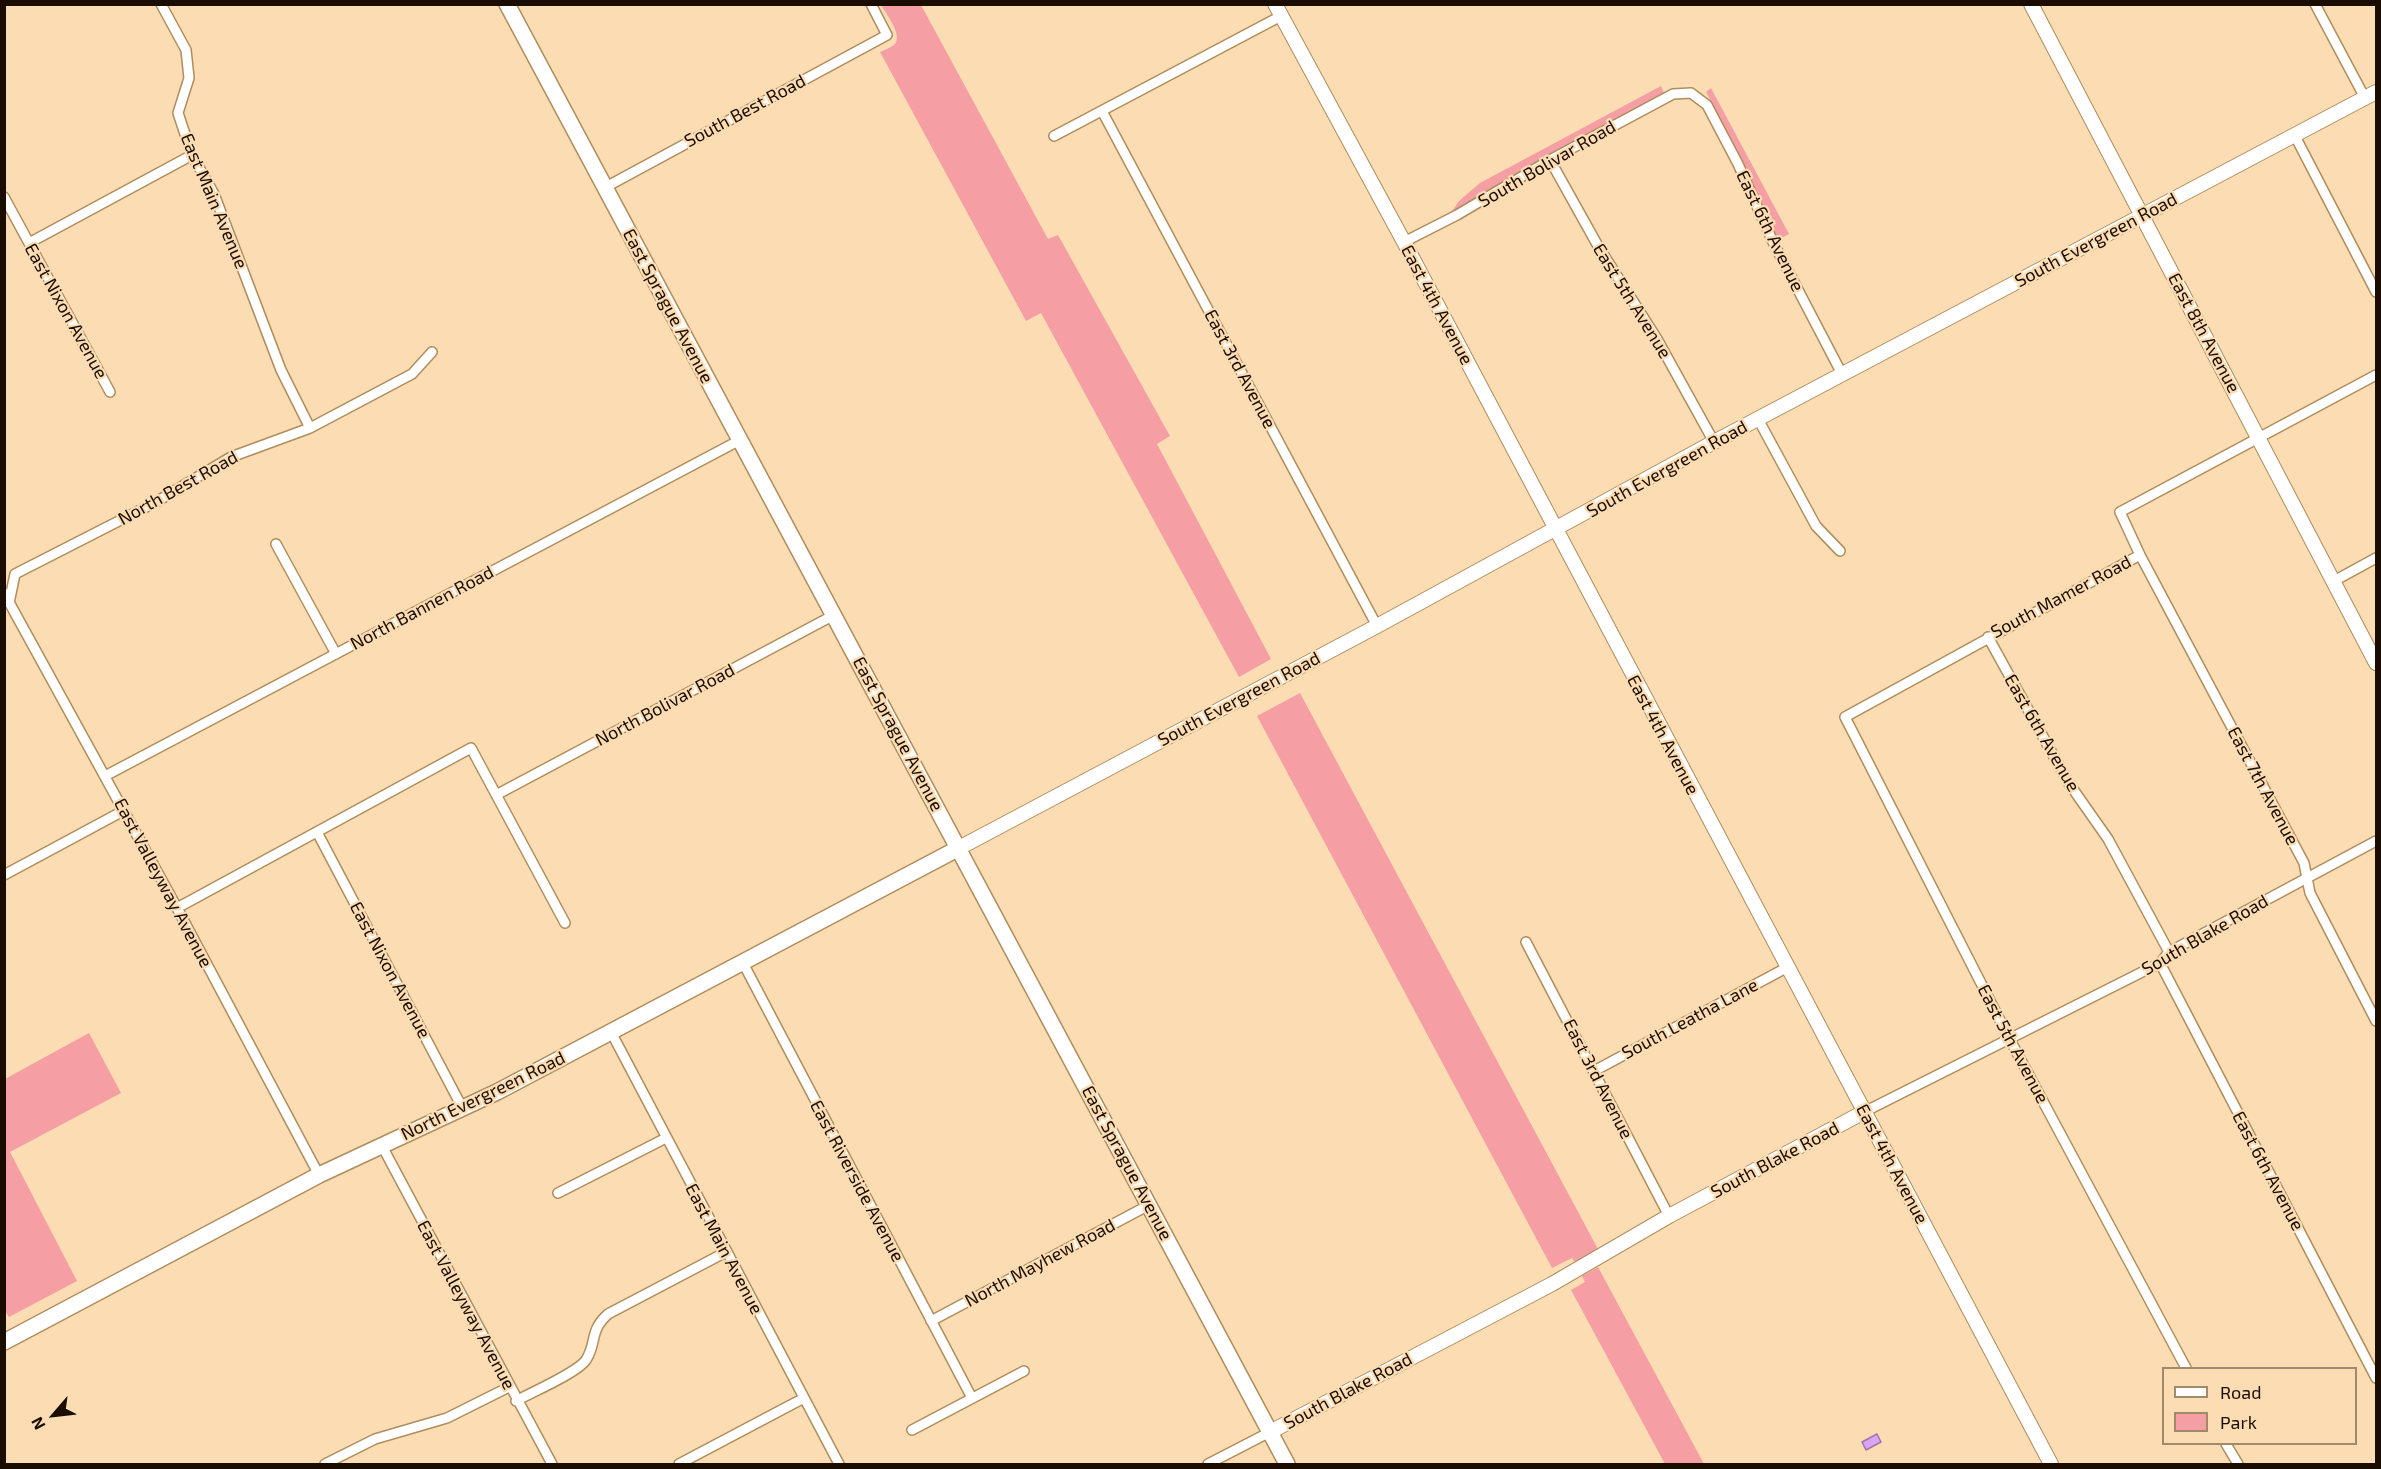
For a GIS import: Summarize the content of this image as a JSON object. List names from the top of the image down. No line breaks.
{"streets":{"main road":["East Sprague Avenue","North Evergreen Road"],"street":["South Best Road","South Bolivar Road","East Main Avenue","East 6th Avenue","South Evergreen Road","East 5th Avenue","East 4th Avenue","East Nixon Avenue","East 8th Avenue","East 3rd Avenue","North Best Road","South Mamer Road","North Bannen Road","North Bolivar Road","East 7th Avenue","East Valleyway Avenue","South Blake Road","South Leatha Lane","East Riverside Avenue","North Mayhew Road"]},"crossings":[["South Best Road","East Sprague Avenue"],["South Bolivar Road","East 6th Avenue"],["South Bolivar Road","East 5th Avenue"],["South Bolivar Road","East 4th Avenue"],["East Main Avenue","North Best Road"],["East Main Avenue","North Evergreen Road"],["East 6th Avenue","South Evergreen Road"],["East 6th Avenue","South Mamer Road"],["East 6th Avenue","South Blake Road"],["South Evergreen Road","East 5th Avenue"],["South Evergreen Road","East 4th Avenue"],["South Evergreen Road","East Sprague Avenue"],["South Evergreen Road","East 8th Avenue"],["South Evergreen Road","East 3rd Avenue"],["South Evergreen Road","North Evergreen Road"],["East 5th Avenue","South Mamer Road"],["East 5th Avenue","South Blake Road"],["East 4th Avenue","South Blake Road"],["East 4th Avenue","South Leatha Lane"],["East Sprague Avenue","North Bannen Road"],["East Sprague Avenue","North Bolivar Road"],["East Sprague Avenue","South Blake Road"],["East Sprague Avenue","North Evergreen Road"],["East Sprague Avenue","North Mayhew Road"],["East Nixon Avenue","North Evergreen Road"],["East 8th Avenue","South Mamer Road"],["East 3rd Avenue","South Blake Road"],["East 3rd Avenue","South Leatha Lane"],["North Best Road","East Valleyway Avenue"],["South Mamer Road","East 7th Avenue"],["North Bannen Road","East Valleyway Avenue"],["East 7th Avenue","South Blake Road"],["East Valleyway Avenue","North Evergreen Road"],["North Evergreen Road","East Riverside Avenue"],["East Riverside Avenue","North Mayhew Road"]],"legend":["Road","Park"],"north":"bottom left"}
